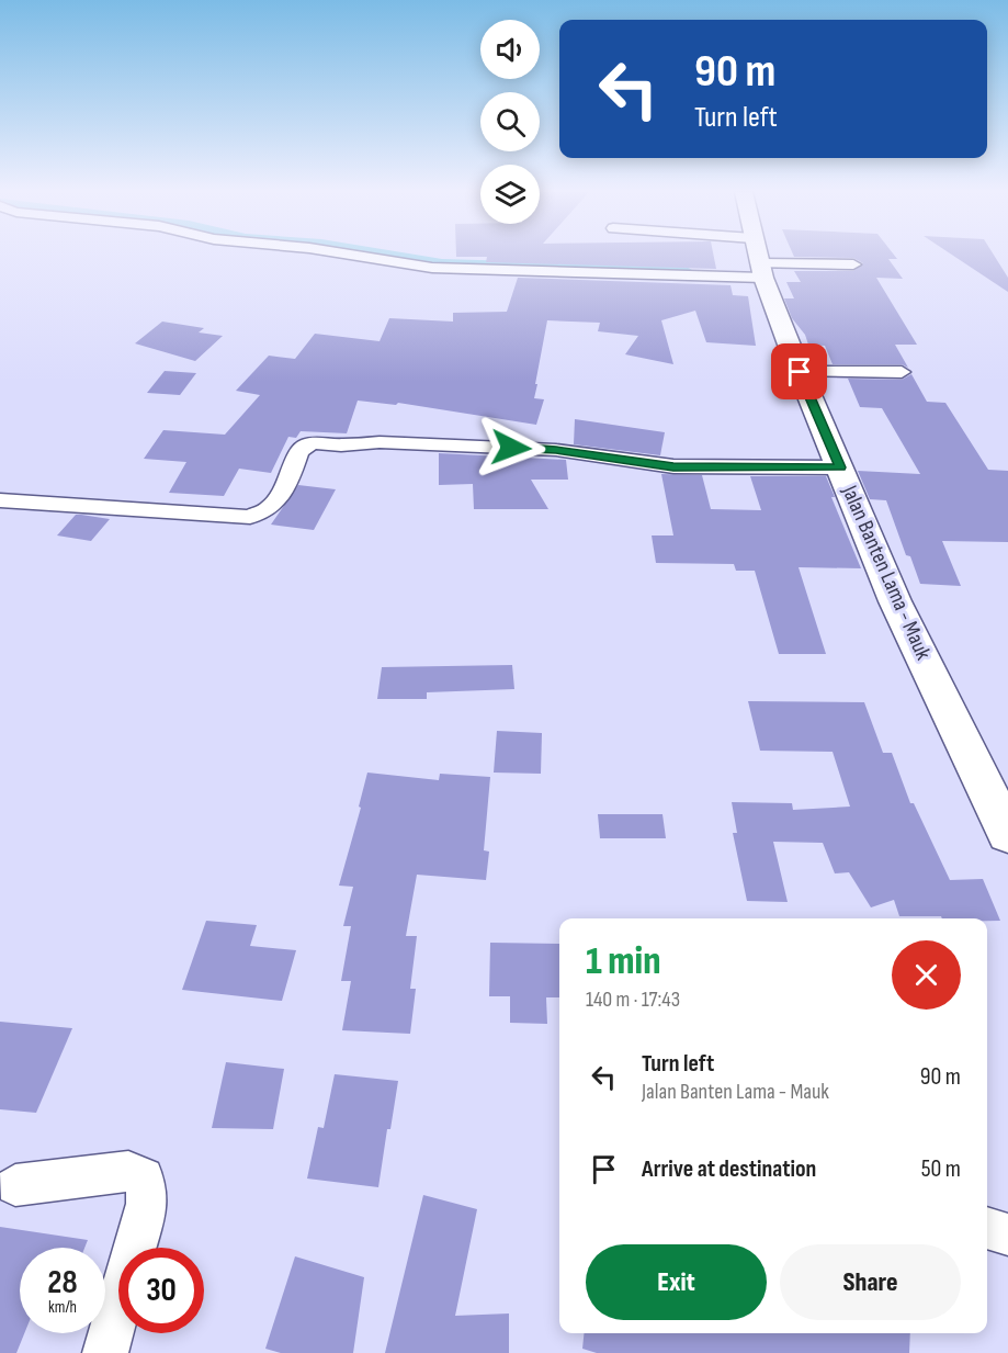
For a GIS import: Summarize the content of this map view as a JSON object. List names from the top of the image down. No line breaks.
{"streets":{"main road":["Jalan Banten Lama - Mauk"]},"page":{"turn":["90 m","Turn left"],"heading":["1 min","140 m · 17:43"],"list":[{"name":"Turn left","note":"Jalan Banten Lama - Mauk","value":"90 m"},{"name":"Arrive at destination","value":"50 m"}],"buttons":["Exit","Share"],"speed":"28 km/h","limit":"30"}}
